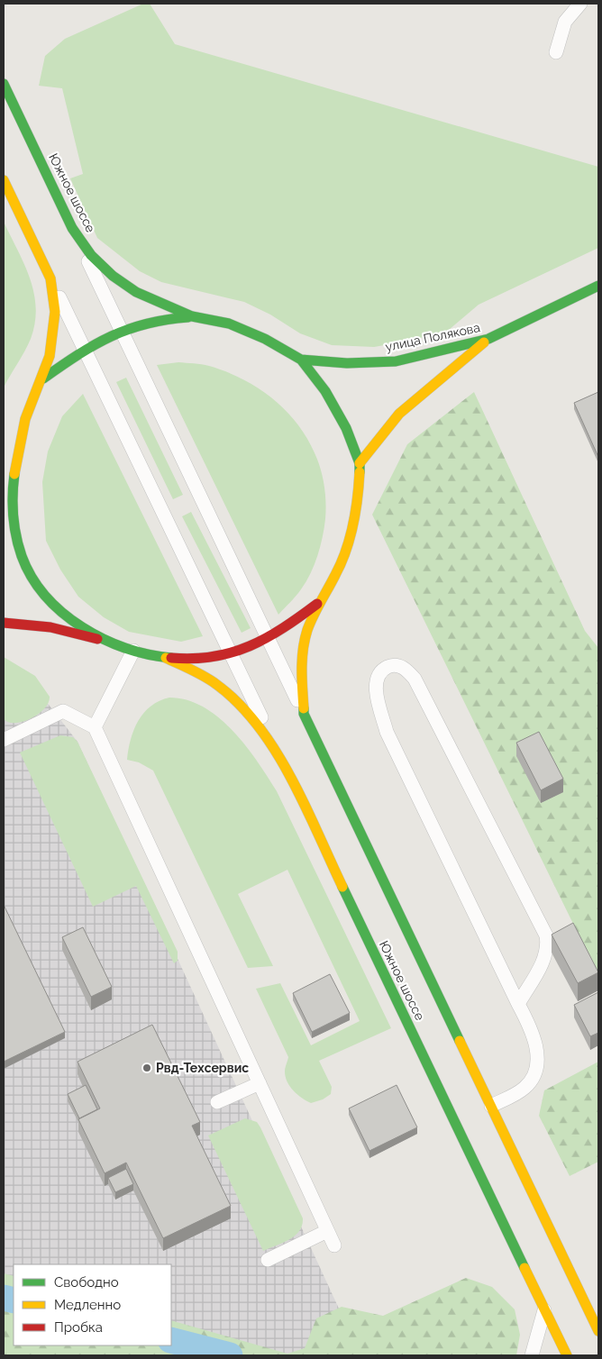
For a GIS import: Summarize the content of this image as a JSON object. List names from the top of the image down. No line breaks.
{"streets":{"main road":["Южное шоссе","улица Полякова"]},"crossings":[["Южное шоссе","улица Полякова"]],"places":["Рвд-Техсервис"],"legend":["Свободно","Медленно","Пробка"]}
